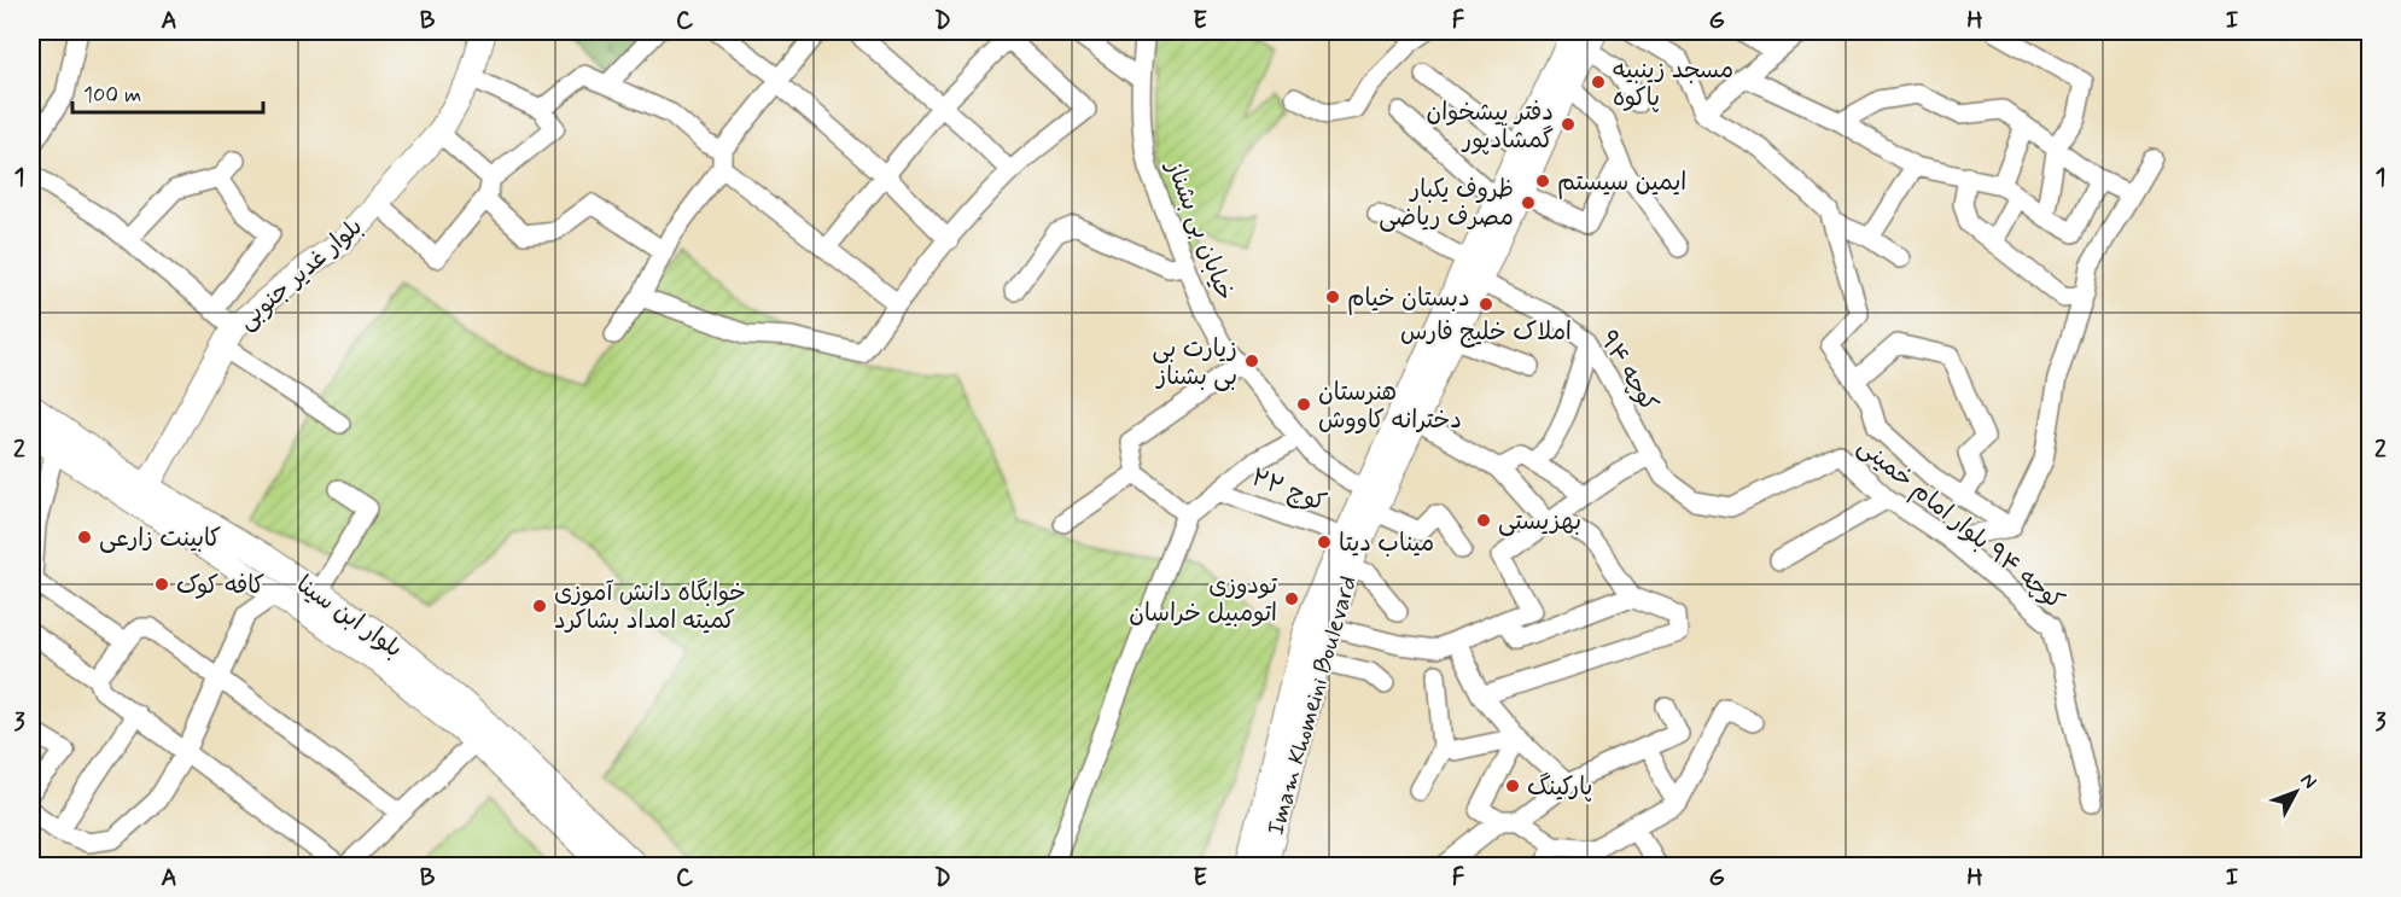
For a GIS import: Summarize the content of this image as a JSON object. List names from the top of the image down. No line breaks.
{"streets":{"main road":["بلوار غدیر جنوبی","بلوار ابن سینا","Imam Khomeini Boulevard"],"street":["خیابان بی بشناز","کوچه ۹۴","کوچ ۲۲","کوچه ۹۴ بلوار امام خمینی"]},"crossings":[["خیابان بی بشناز","Imam Khomeini Boulevard"],["بلوار غدیر جنوبی","بلوار ابن سینا"],["کوچه ۹۴","کوچه ۹۴ بلوار امام خمینی"],["کوچه ۹۴","Imam Khomeini Boulevard"],["کوچ ۲۲","Imam Khomeini Boulevard"]],"places":["مسجد زینبیه پاکوه","دفتر پیشخوان گمشادپور","ایمین سیستم","ظروف یکبار مصرف ریاضی","دبستان خیام","املاک خلیج فارس","زیارت بی بی بشناز","هنرستان دخترانه کاووش","بهزیستی","کابینت زارعی","میناب دیتا","کافه کوک","تودوزی اتومبیل خراسان","خوابگاه دانش آموزی کمیته امداد بشاکرد","پارکینگ"],"scale_bar":"100 m","north":"top right","grid":{"columns":["A","B","C","D","E","F","G","H","I"],"rows":["1","2","3"]}}
